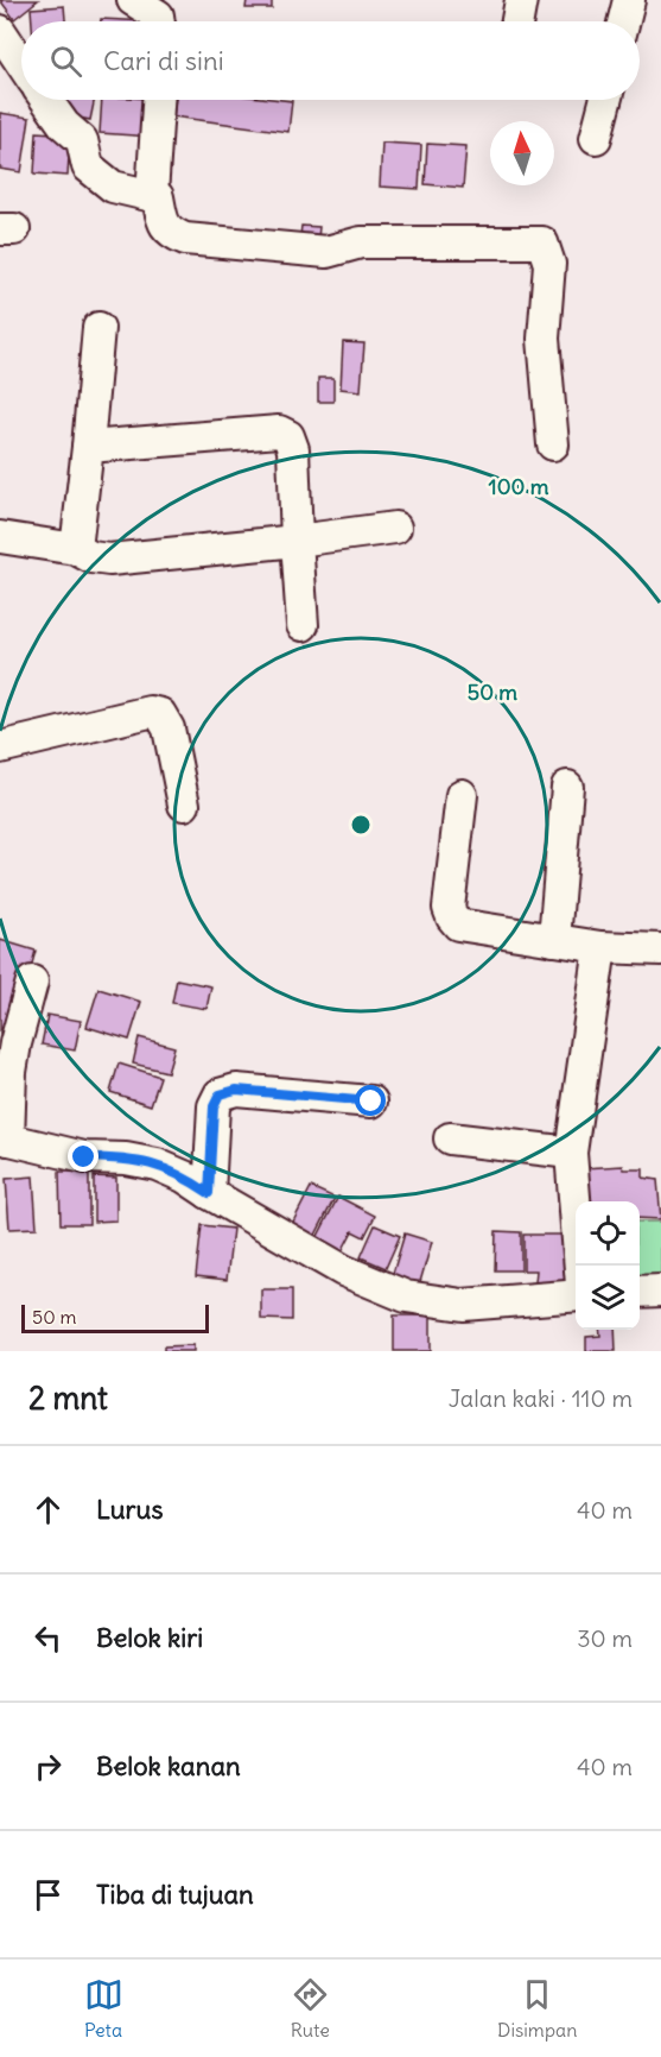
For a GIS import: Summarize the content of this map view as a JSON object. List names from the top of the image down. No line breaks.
{"scale_bar":"50 m","north":"top","page":{"search":"Cari di sini","scale":"50 m","heading":["2 mnt","Jalan kaki · 110 m"],"list":[["Lurus","40 m"],["Belok kiri","30 m"],["Belok kanan","40 m"],"Tiba di tujuan"],"nav":["Peta","Rute","Disimpan"]},"rings":["100 m","50 m"]}
